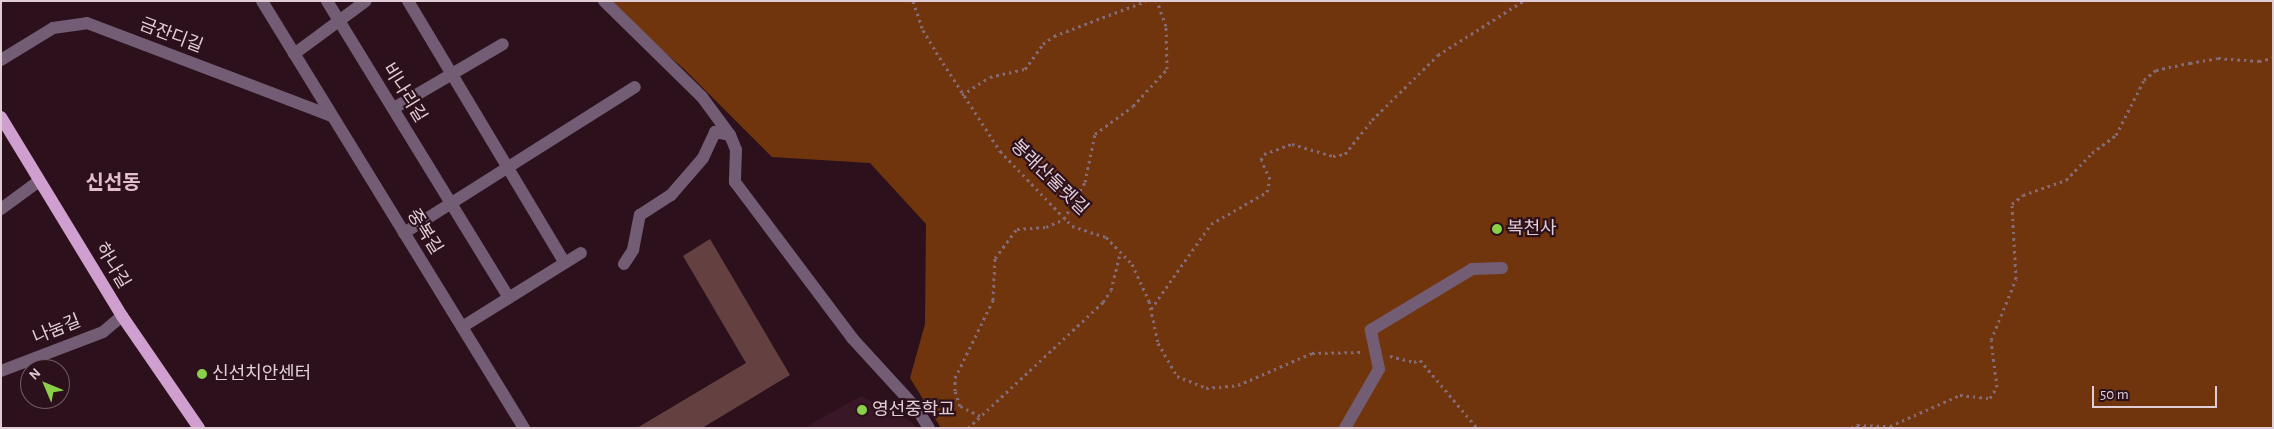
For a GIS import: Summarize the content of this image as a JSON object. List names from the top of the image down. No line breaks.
{"streets":{"main road":["하나길"],"street":["금잔디길","비나리길","중복길","나눔길"],"path":["봉래산둘렛길"]},"crossings":[["금잔디길","중복길"],["하나길","나눔길"]],"districts":["신선동"],"places":["복천사","신선치안센터","영선중학교"],"scale_bar":"50 m","north":"top left"}
